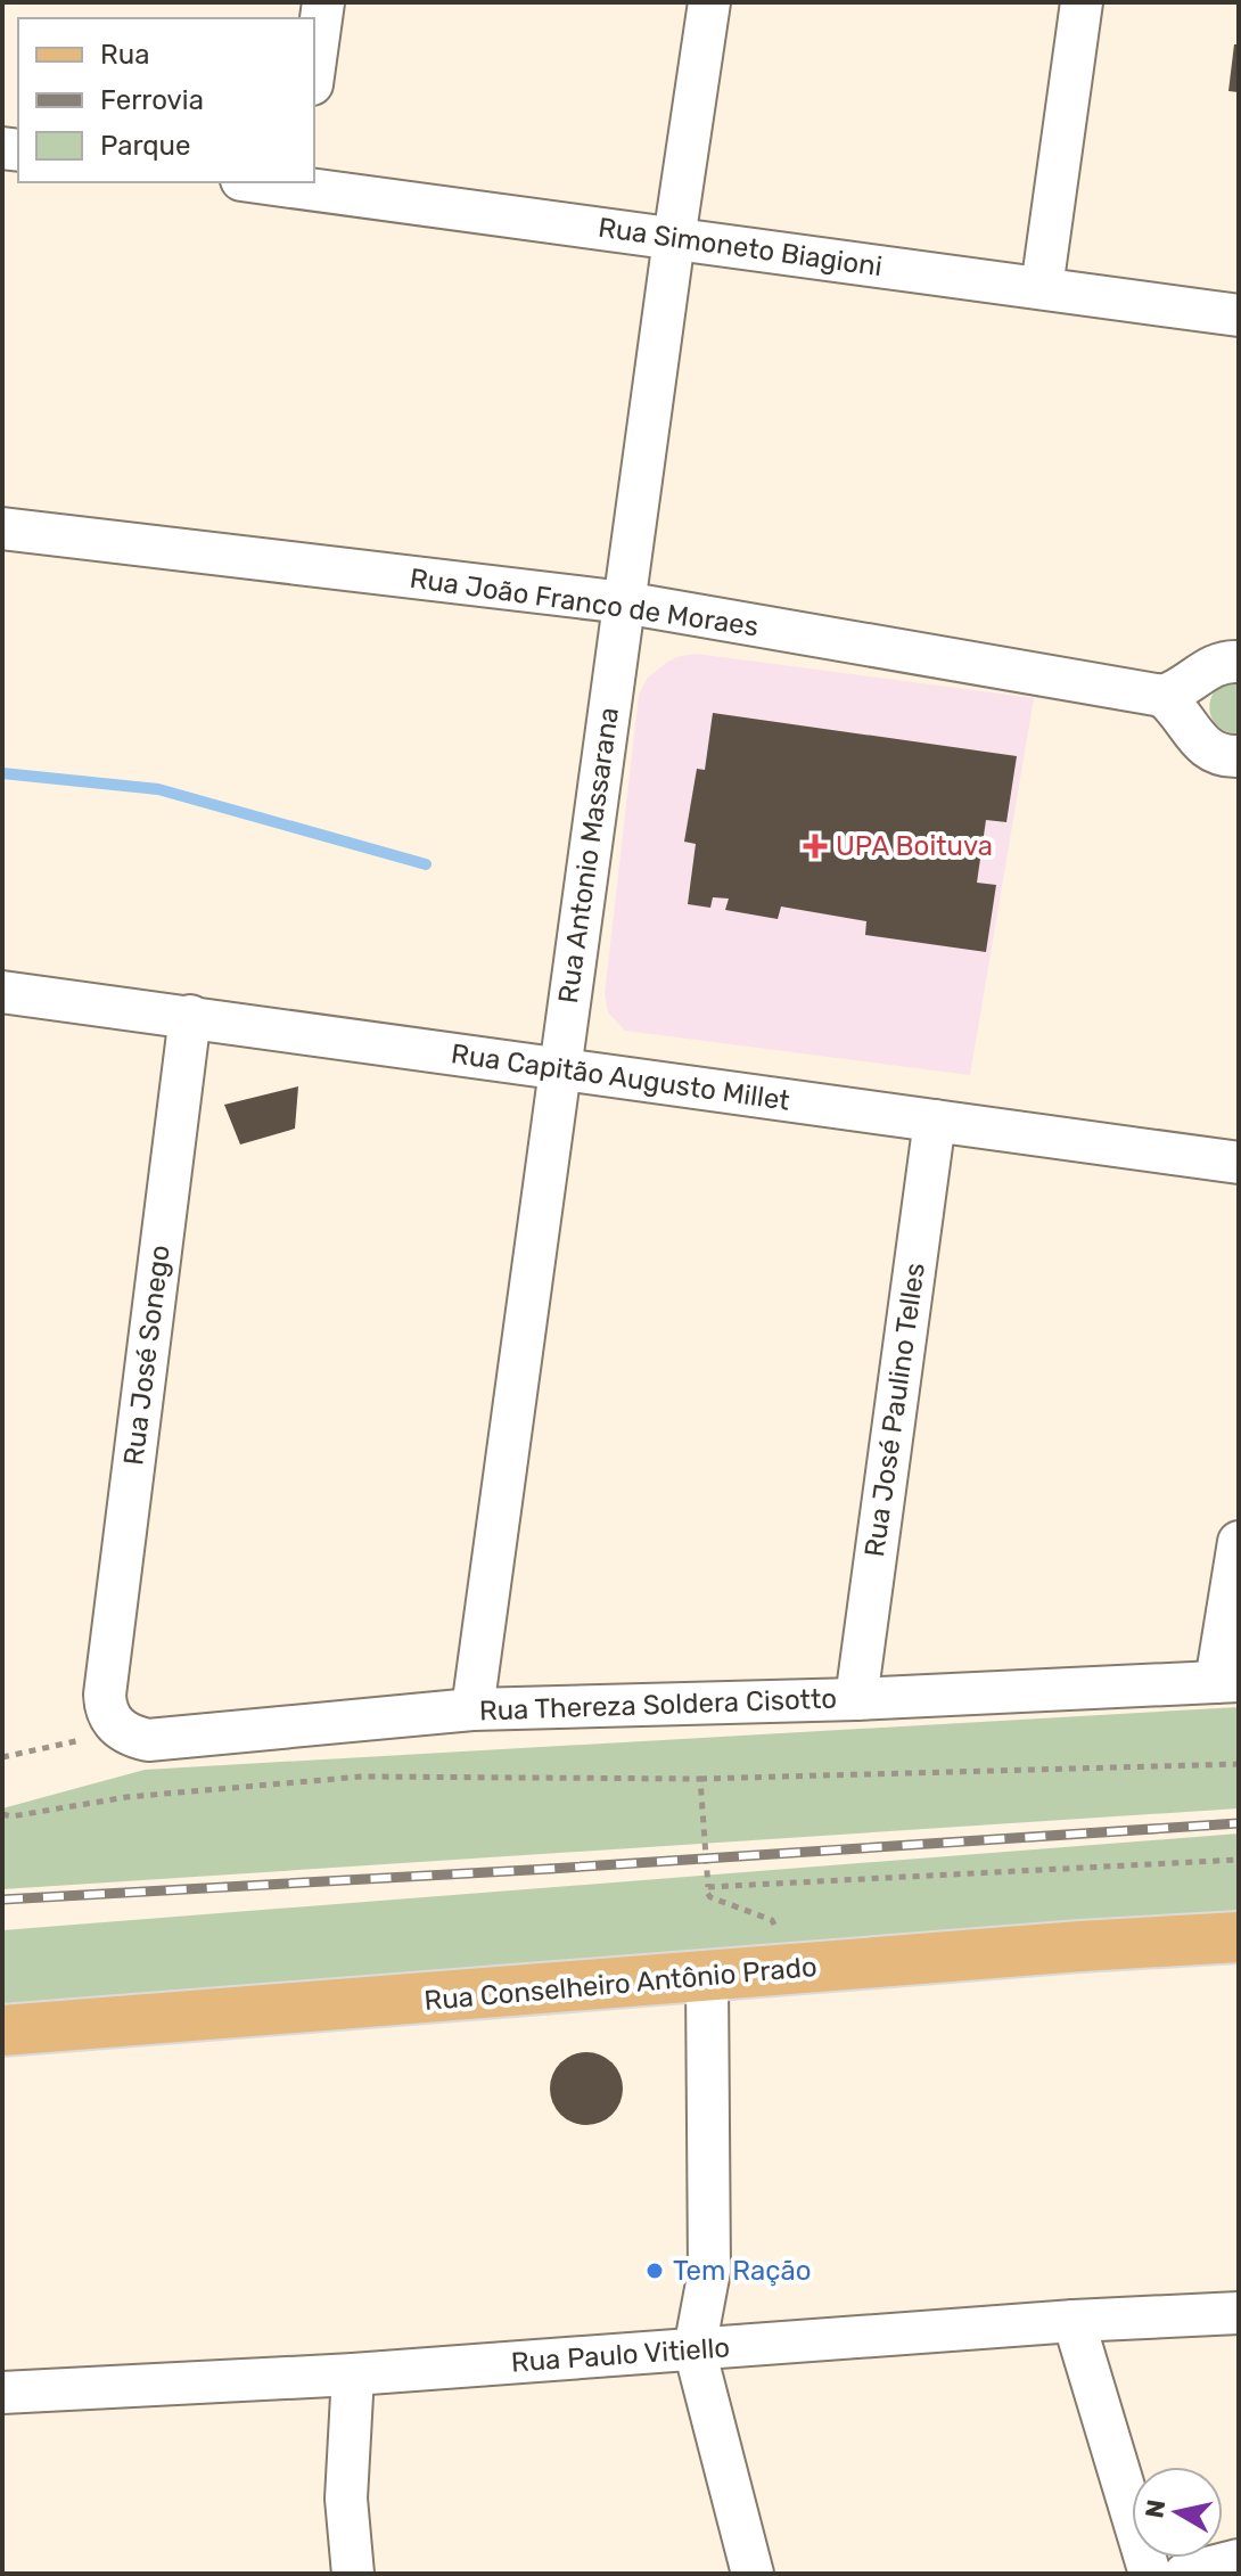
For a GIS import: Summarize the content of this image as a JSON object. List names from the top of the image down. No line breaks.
{"streets":{"main road":["Rua Conselheiro Antônio Prado"],"street":["Rua Simoneto Biagioni","Rua João Franco de Moraes","Rua Antonio Massarana","Rua Capitão Augusto Millet","Rua José Sonego","Rua José Paulino Telles","Rua Thereza Soldera Cisotto","Rua Paulo Vitiello"]},"crossings":[["Rua Simoneto Biagioni","Rua Antonio Massarana"],["Rua João Franco de Moraes","Rua Antonio Massarana"],["Rua Antonio Massarana","Rua Capitão Augusto Millet"],["Rua Antonio Massarana","Rua Thereza Soldera Cisotto"],["Rua Capitão Augusto Millet","Rua José Sonego"],["Rua Capitão Augusto Millet","Rua José Paulino Telles"],["Rua José Sonego","Rua Thereza Soldera Cisotto"],["Rua José Paulino Telles","Rua Thereza Soldera Cisotto"]],"places":{"health":["UPA Boituva"],"other":["Tem Ração"]},"legend":["Rua","Ferrovia","Parque"],"north":"left"}
